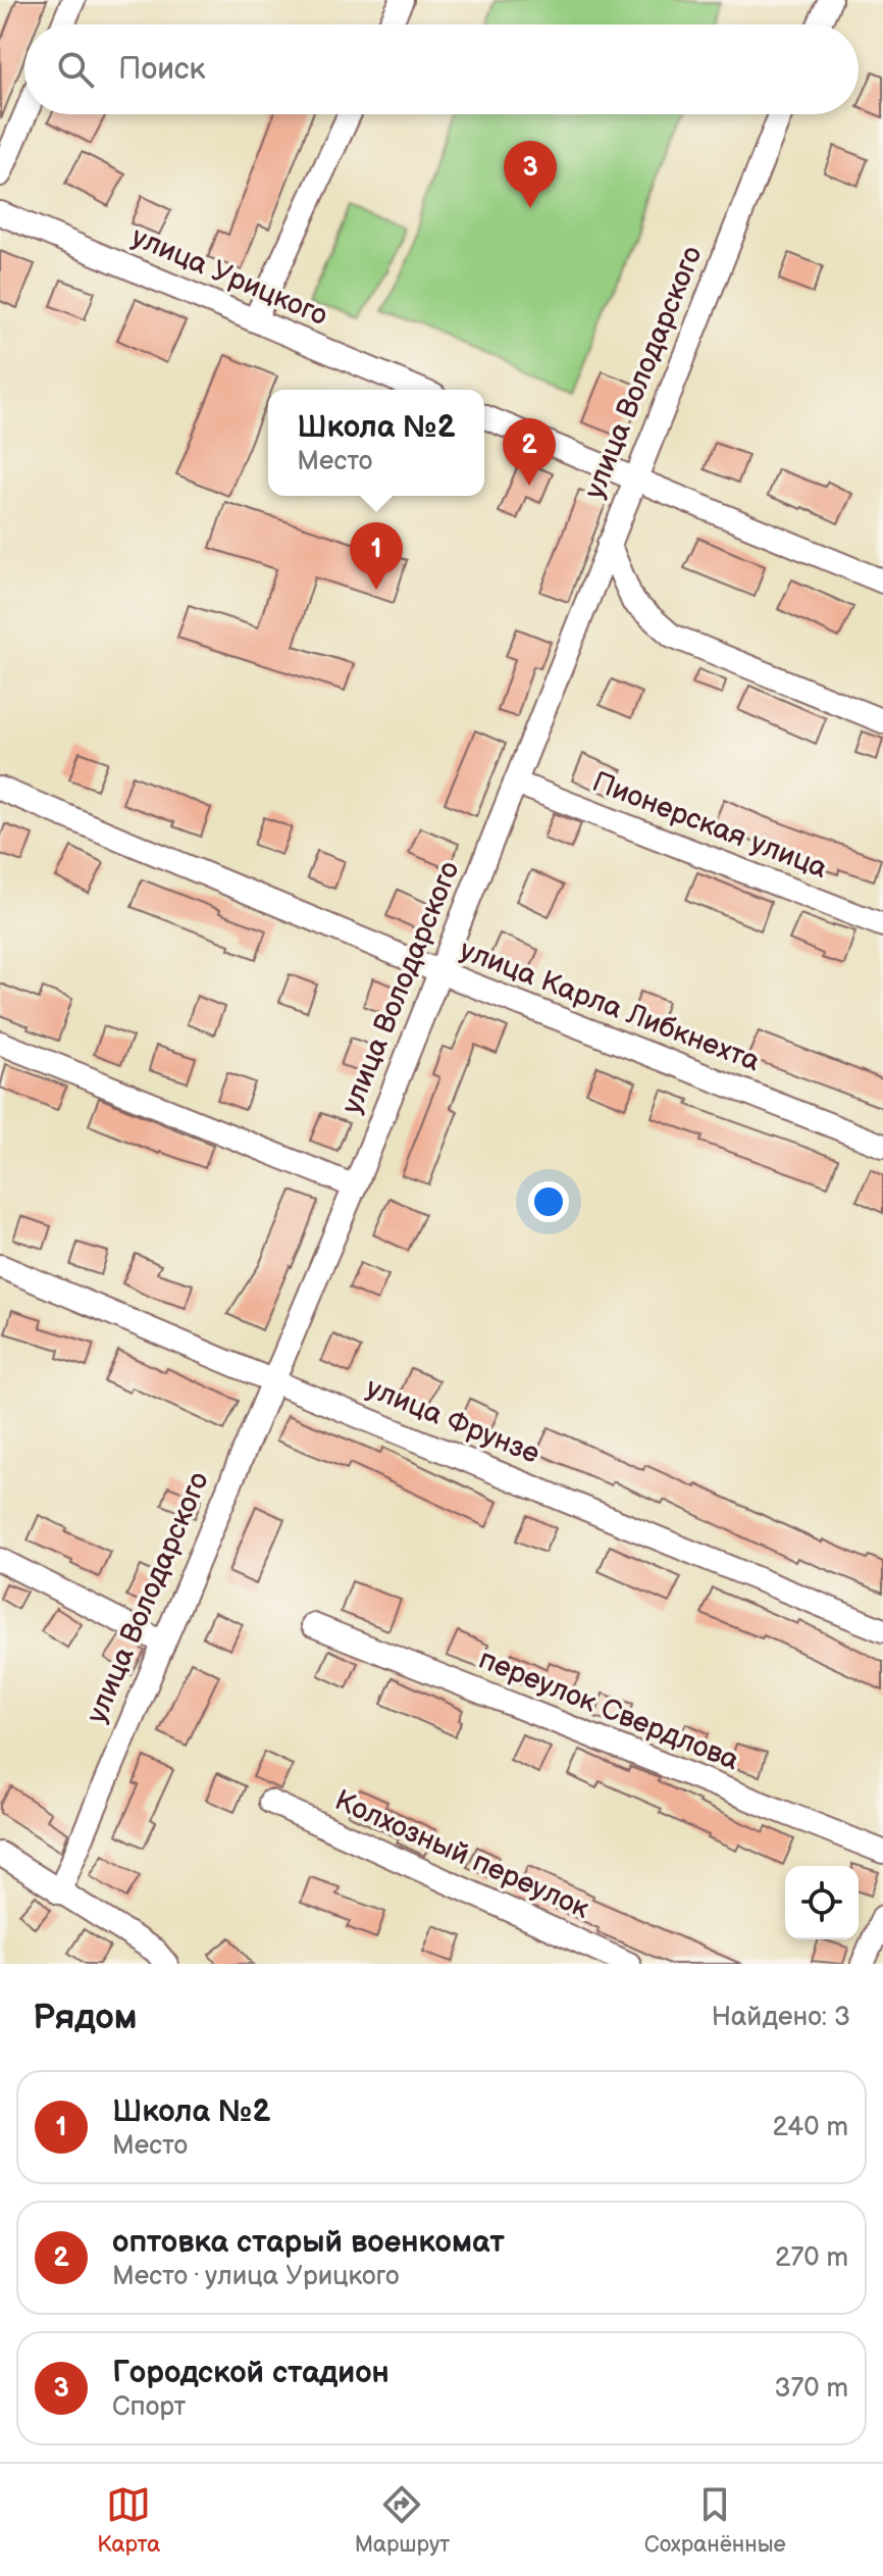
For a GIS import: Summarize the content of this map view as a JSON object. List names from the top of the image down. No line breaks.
{"streets":{"street":["улица Урицкого","улица Володарского","Пионерская улица","улица Карла Либкнехта","улица Фрунзе","переулок Свердлова","Колхозный переулок"]},"crossings":[["улица Володарского","Пионерская улица"],["улица Володарского","улица Карла Либкнехта"],["улица Володарского","улица Фрунзе"]],"page":{"search":"Поиск","pins":["3","2","1"],"popup":["Школа №2","Место"],"heading":["Рядом","Найдено: 3"],"list":[{"mark":"1","name":"Школа №2","note":"Место","value":"240 m"},{"mark":"2","name":"оптовка старый военкомат","note":"Место · улица Урицкого","value":"270 m"},{"mark":"3","name":"Городской стадион","note":"Спорт","value":"370 m"}],"nav":["Карта","Маршрут","Сохранённые"]}}
